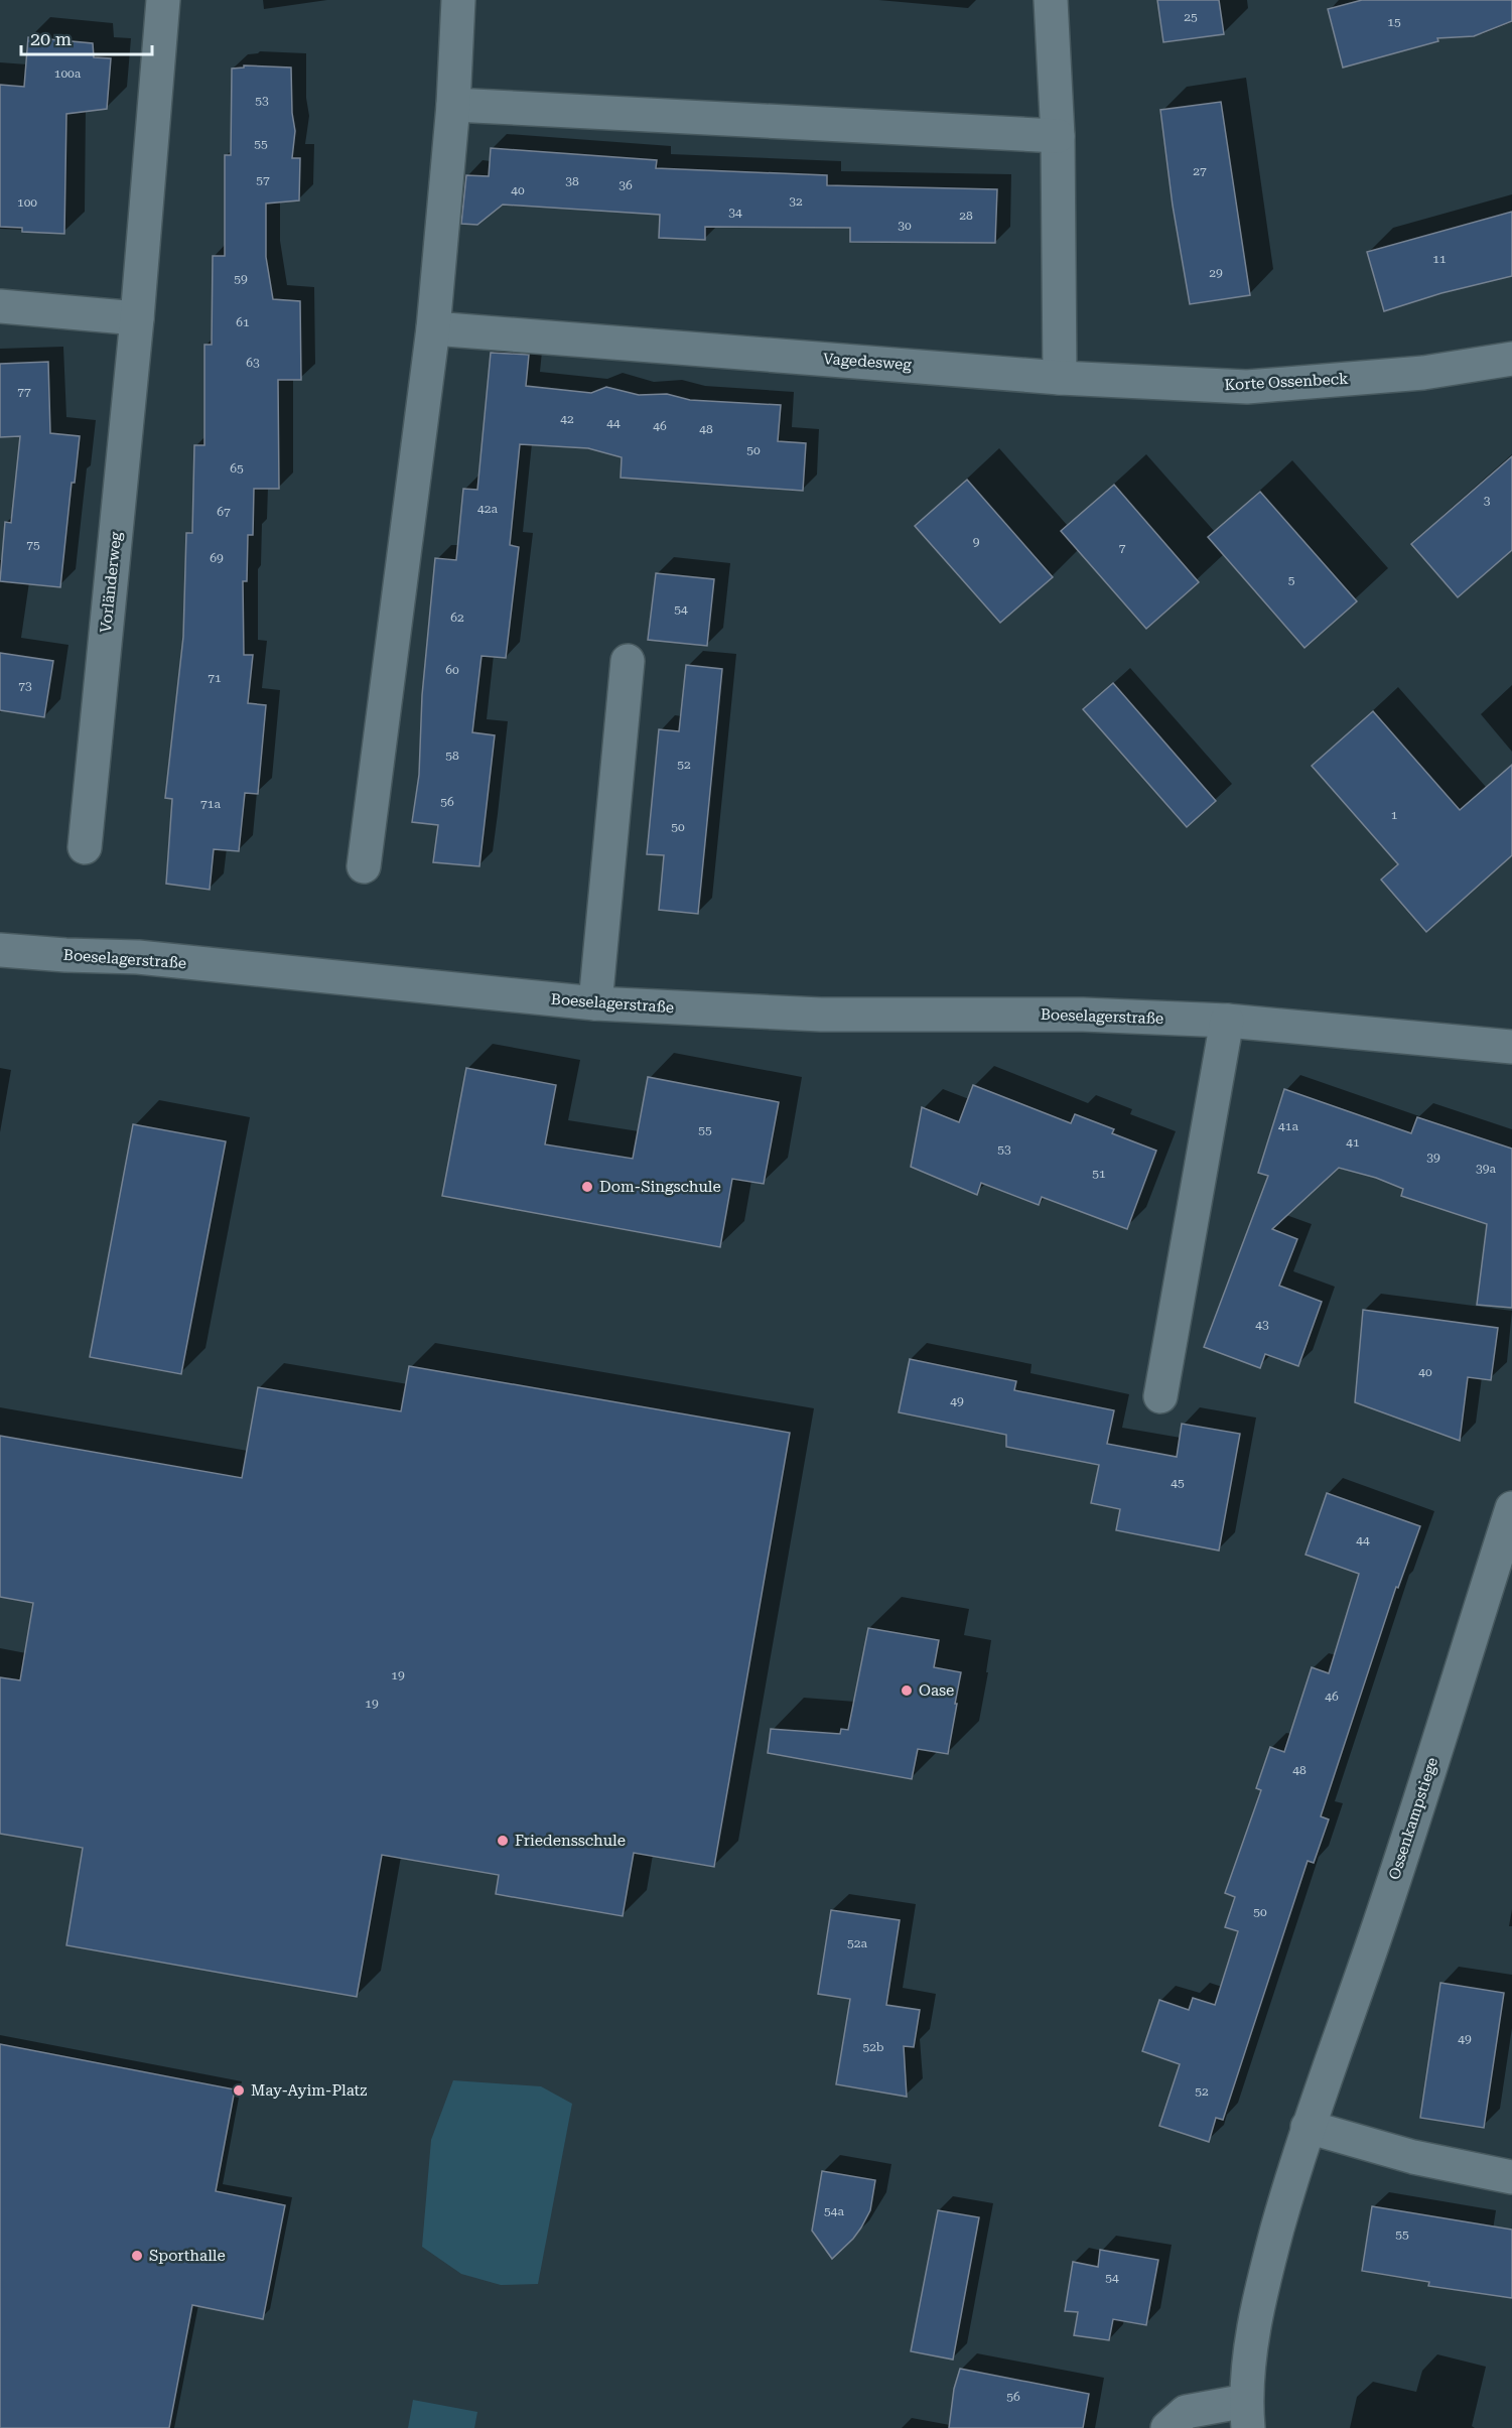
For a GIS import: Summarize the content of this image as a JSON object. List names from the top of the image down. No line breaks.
{"streets":{"street":["Vagedesweg","Korte Ossenbeck","Vorländerweg","Boeselagerstraße","Ossenkampstiege"]},"crossings":[["Vagedesweg","Korte Ossenbeck"]],"places":["Dom-Singschule","Oase","Friedensschule","May-Ayim-Platz","Sporthalle"],"house_numbers":["25","15","100a","53","55","27","57","38","36","40","32","100","34","28","30","11","29","59","61","63","77","42","44","46","48","50","65","3","42a","67","9","75","7","69","5","54","62","60","71","73","58","52","56","71a","1","50","41a","55","41","53","39","39a","51","43","40","49","45","44","19","46","19","48","50","52a","49","52b","52","54a","55","54","56"],"scale_bar":"20 m"}
